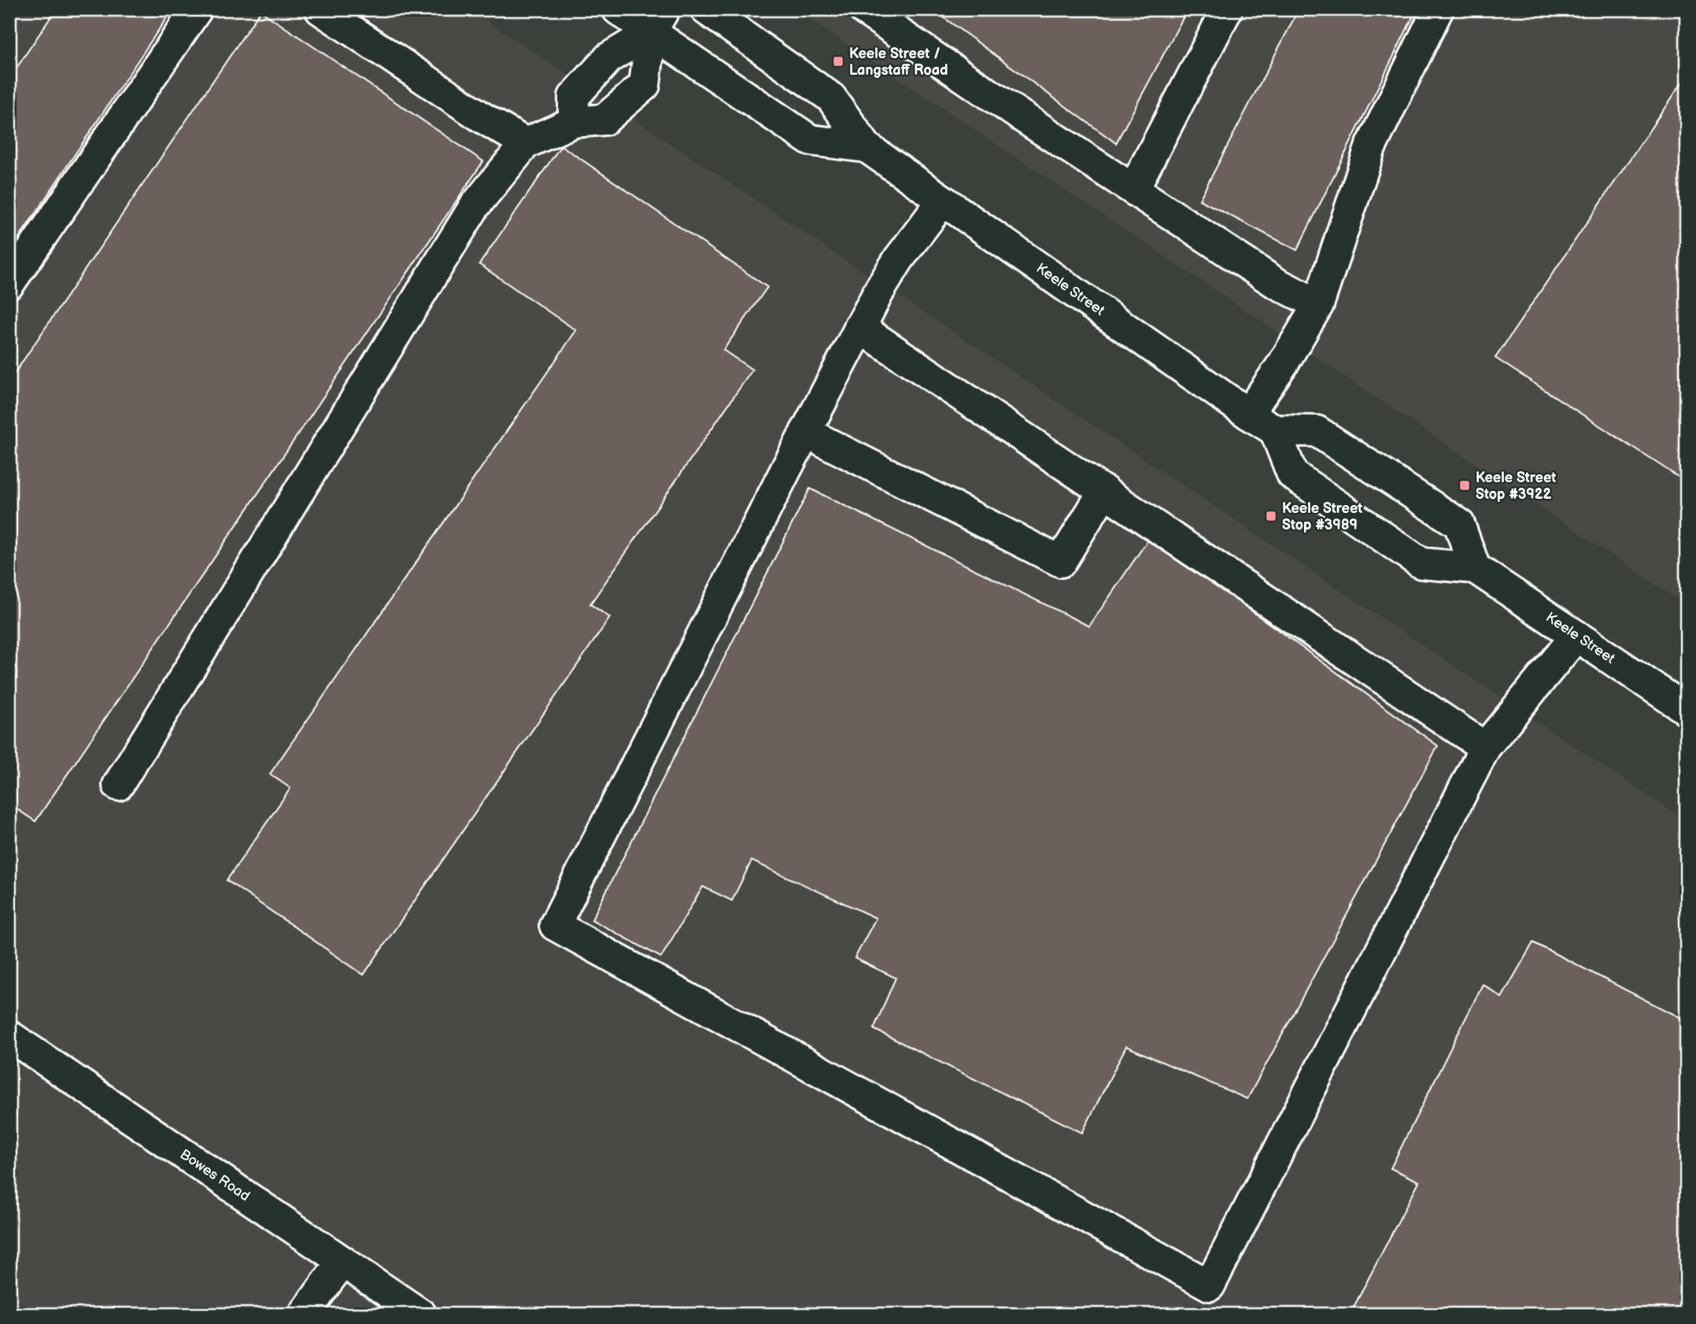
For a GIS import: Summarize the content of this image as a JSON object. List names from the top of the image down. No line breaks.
{"streets":{"main road":["Keele Street","Bowes Road"]},"places":{"transit":["Keele Street / Langstaff Road","Keele Street Stop #3922","Keele Street Stop #3989"]}}
